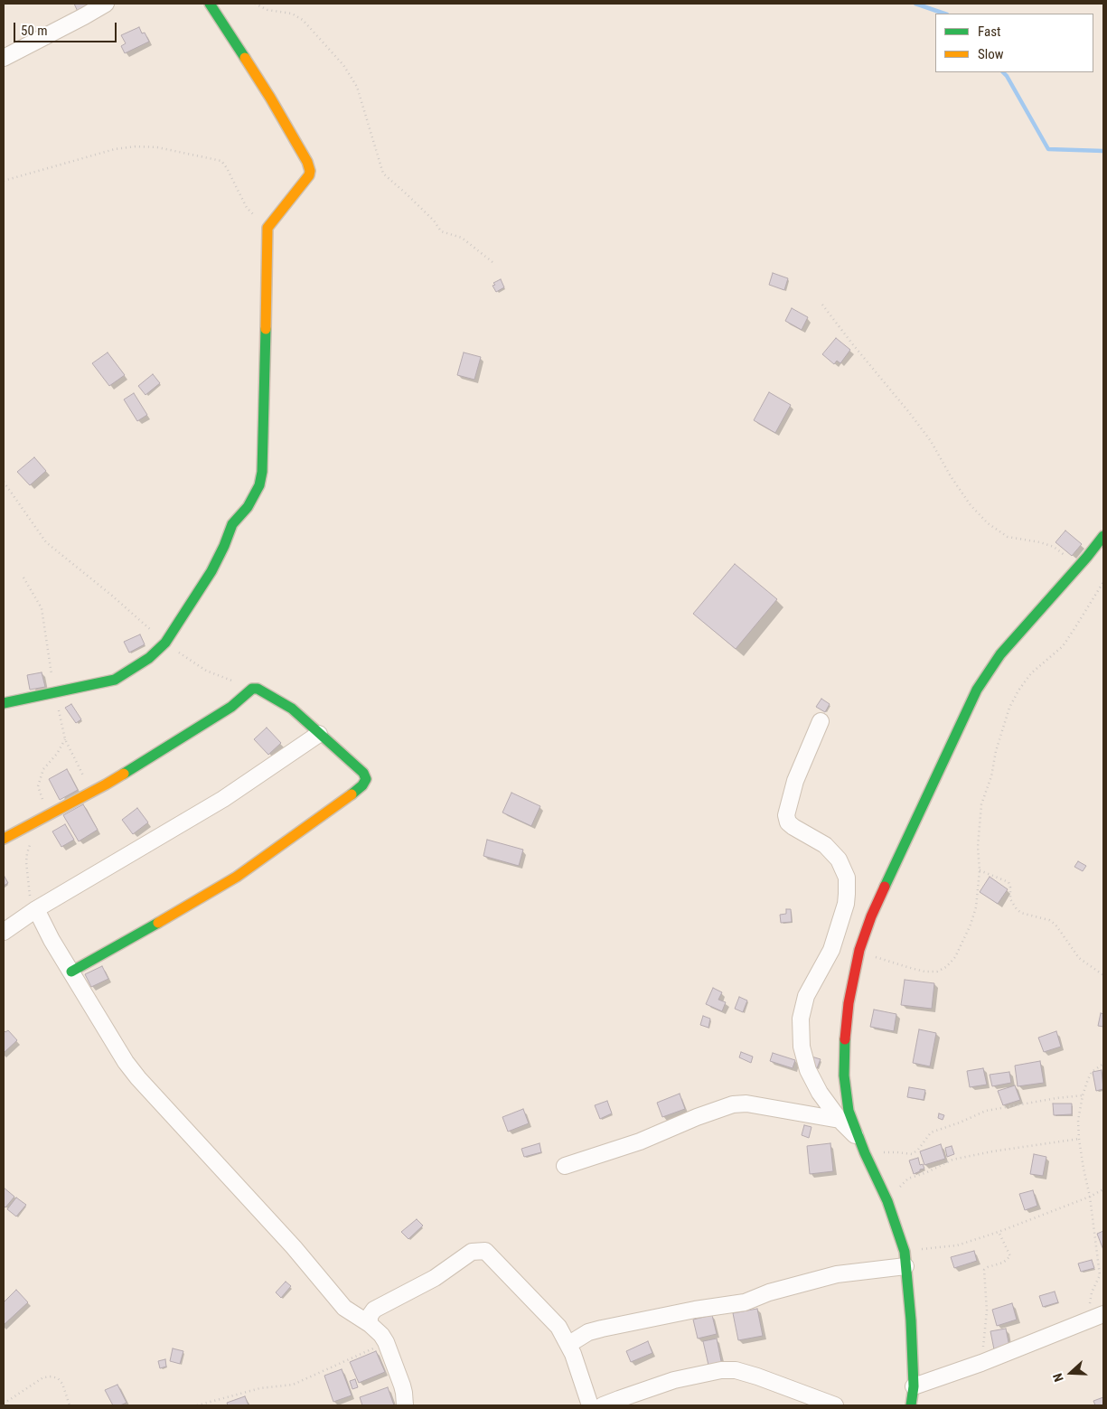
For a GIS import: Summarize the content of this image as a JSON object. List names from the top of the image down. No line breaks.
{"legend":["Fast","Slow"],"scale_bar":"50 m","north":"left"}
